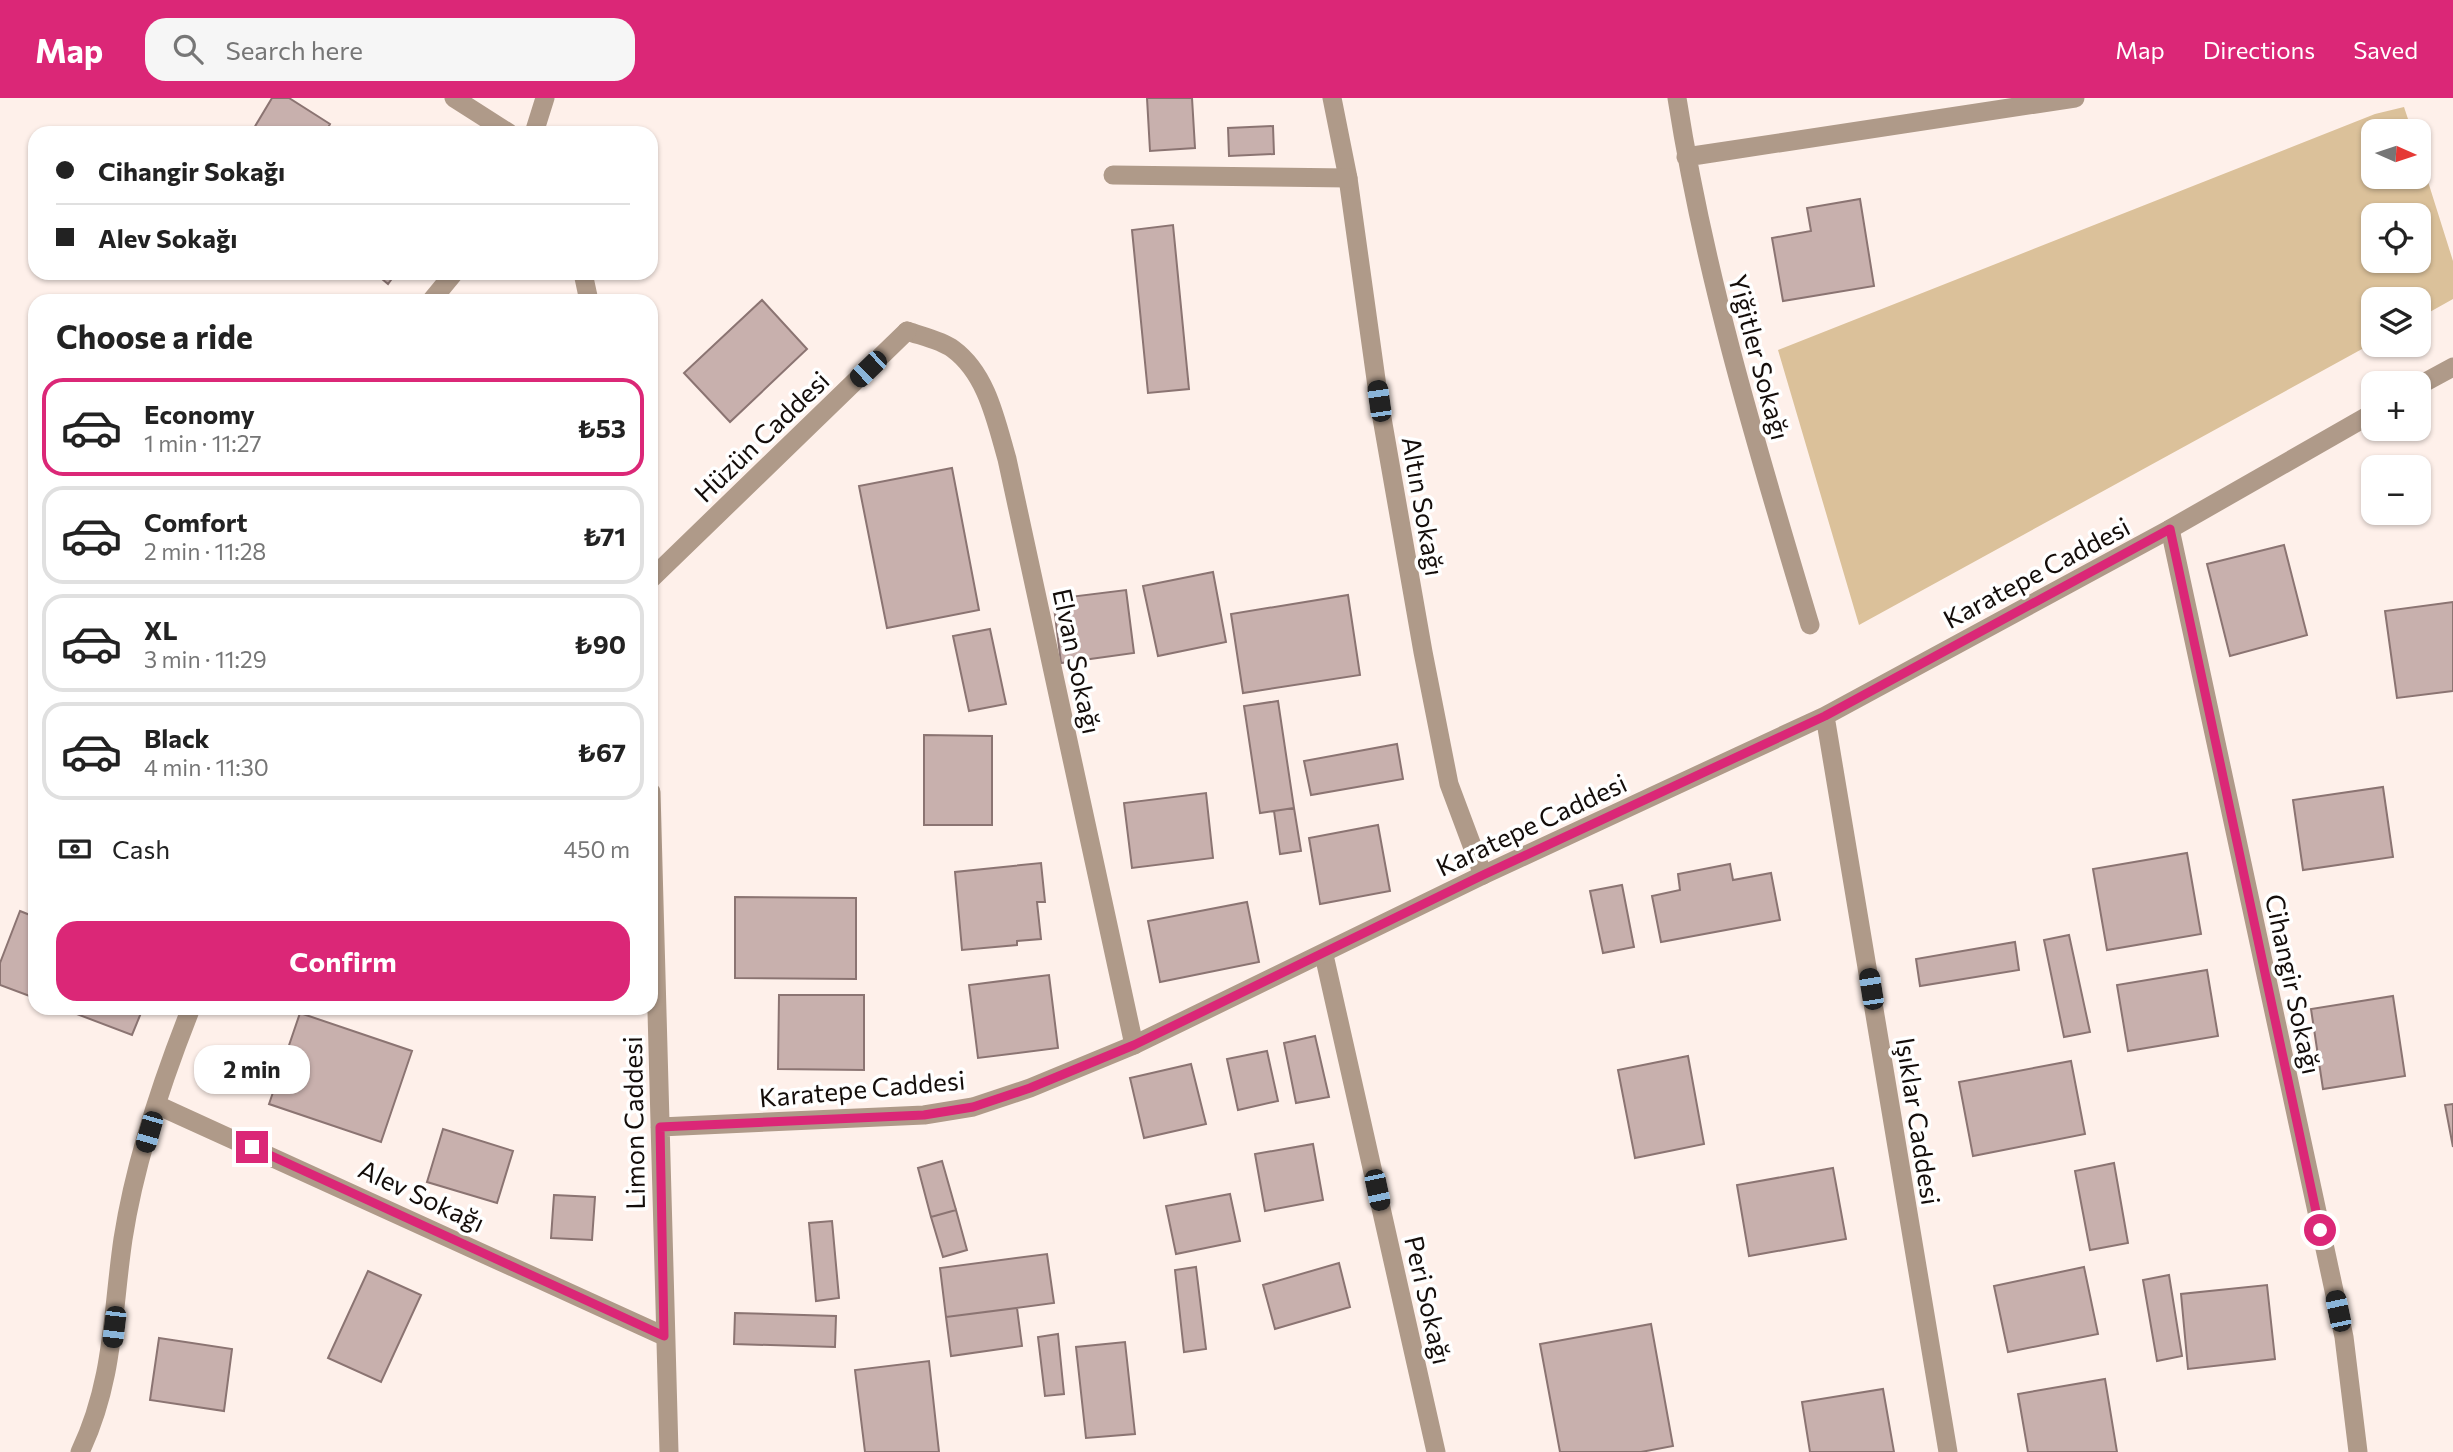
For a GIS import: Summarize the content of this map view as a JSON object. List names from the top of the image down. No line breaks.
{"streets":{"street":["Yiğitler Sokağı","Hüzün Caddesi","Altın Sokağı","Karatepe Caddesi","Elvan Sokağı","Cihangir Sokağı","Işıklar Caddesi","Limon Caddesi","Alev Sokağı","Peri Sokağı"]},"crossings":[["Hüzün Caddesi","Elvan Sokağı"],["Altın Sokağı","Karatepe Caddesi"],["Karatepe Caddesi","Elvan Sokağı"],["Karatepe Caddesi","Cihangir Sokağı"],["Karatepe Caddesi","Işıklar Caddesi"],["Karatepe Caddesi","Limon Caddesi"],["Karatepe Caddesi","Peri Sokağı"],["Limon Caddesi","Alev Sokağı"]],"north":"right","page":{"header":"Map","search":"Search here","nav":["Map","Directions","Saved"],"map_buttons":["+","−"],"banner":["Cihangir Sokağı","Alev Sokağı"],"heading":"Choose a ride","list":[{"name":"Economy","note":"1 min · 11:27","value":"₺53"},{"name":"Comfort","note":"2 min · 11:28","value":"₺71"},{"name":"XL","note":"3 min · 11:29","value":"₺90"},{"name":"Black","note":"4 min · 11:30","value":"₺67"}],"pay":["Cash","450 m"],"buttons":"Confirm","bubble":"2 min"}}
